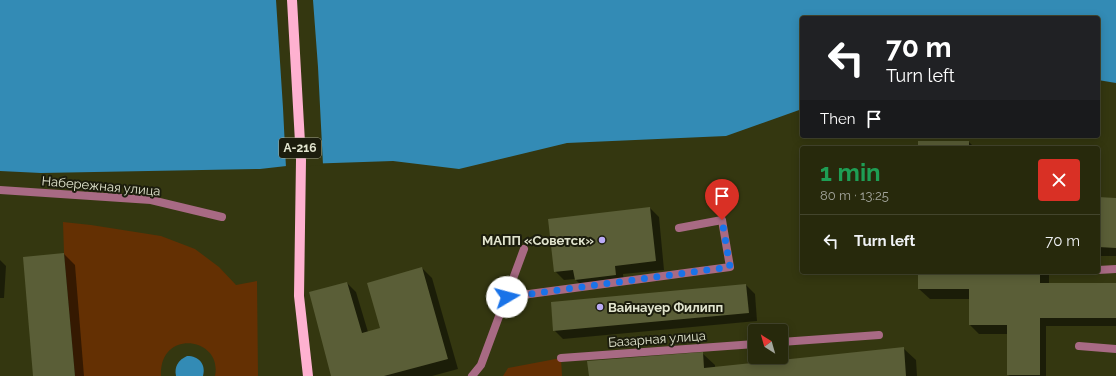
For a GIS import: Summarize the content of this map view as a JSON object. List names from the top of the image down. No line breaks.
{"streets":{"main road":["А-216"],"street":["Набережная улица","Базарная улица"]},"places":["МАПП «Советск»","Вайнауер Филипп"],"north":"top left","page":{"turn":["70 m","Turn left"],"then":"Then","heading":["1 min","80 m · 13:25"],"list":[{"name":"Turn left","value":"70 m"}]}}
